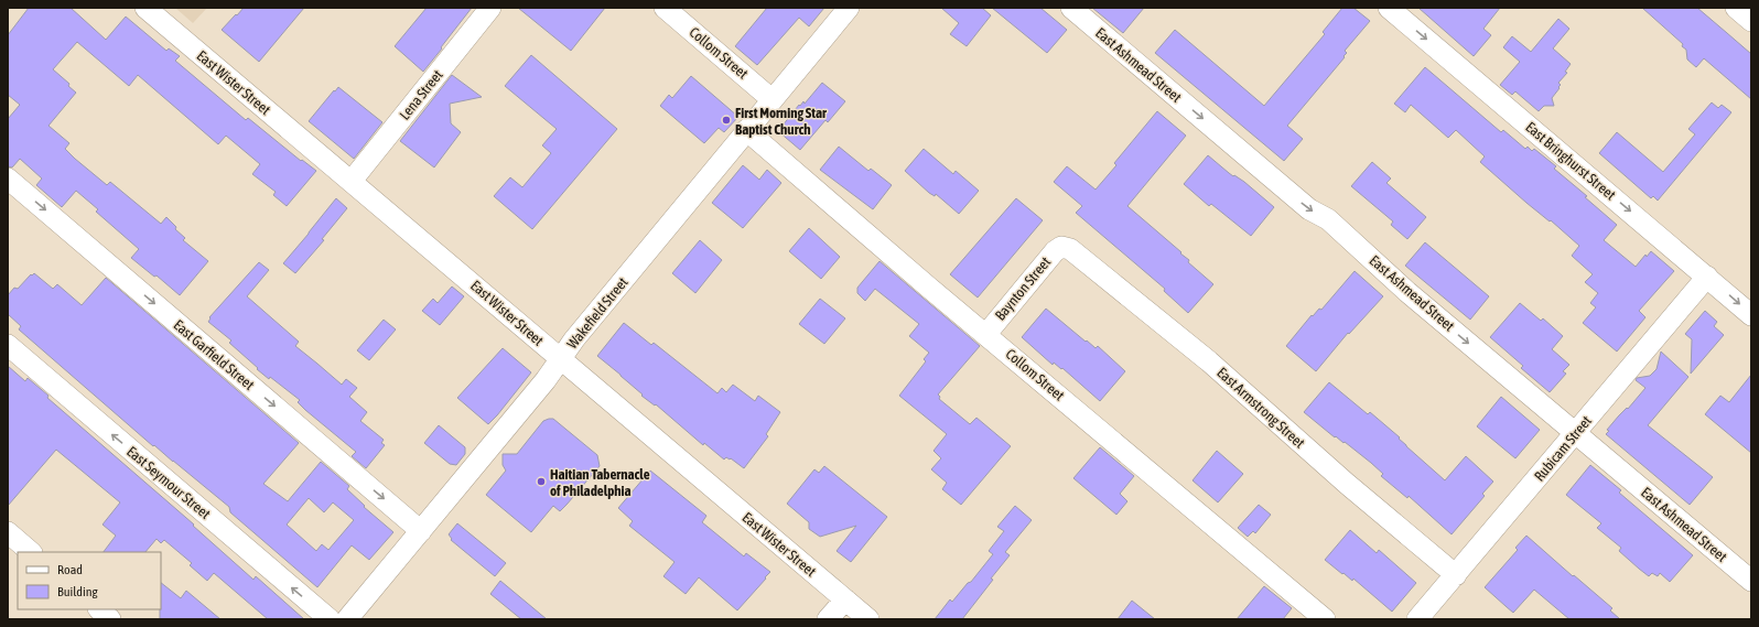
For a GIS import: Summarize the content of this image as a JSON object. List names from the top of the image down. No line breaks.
{"streets":{"street":["Collom Street","East Ashmead Street","East Wister Street","Lena Street","East Bringhurst Street","Baynton Street","Wakefield Street","East Garfield Street","East Armstrong Street","Rubicam Street","East Seymour Street"]},"crossings":[["Collom Street","Baynton Street"],["Collom Street","Wakefield Street"],["East Ashmead Street","Rubicam Street"],["East Wister Street","Lena Street"],["East Wister Street","Wakefield Street"],["East Bringhurst Street","Rubicam Street"],["Baynton Street","East Armstrong Street"],["Wakefield Street","East Garfield Street"],["East Armstrong Street","Rubicam Street"]],"one_way":["East Ashmead Street","East Bringhurst Street","East Garfield Street","East Seymour Street"],"places":["First Morning Star Baptist Church","Haitian Tabernacle of Philadelphia"],"legend":["Road","Building"]}
